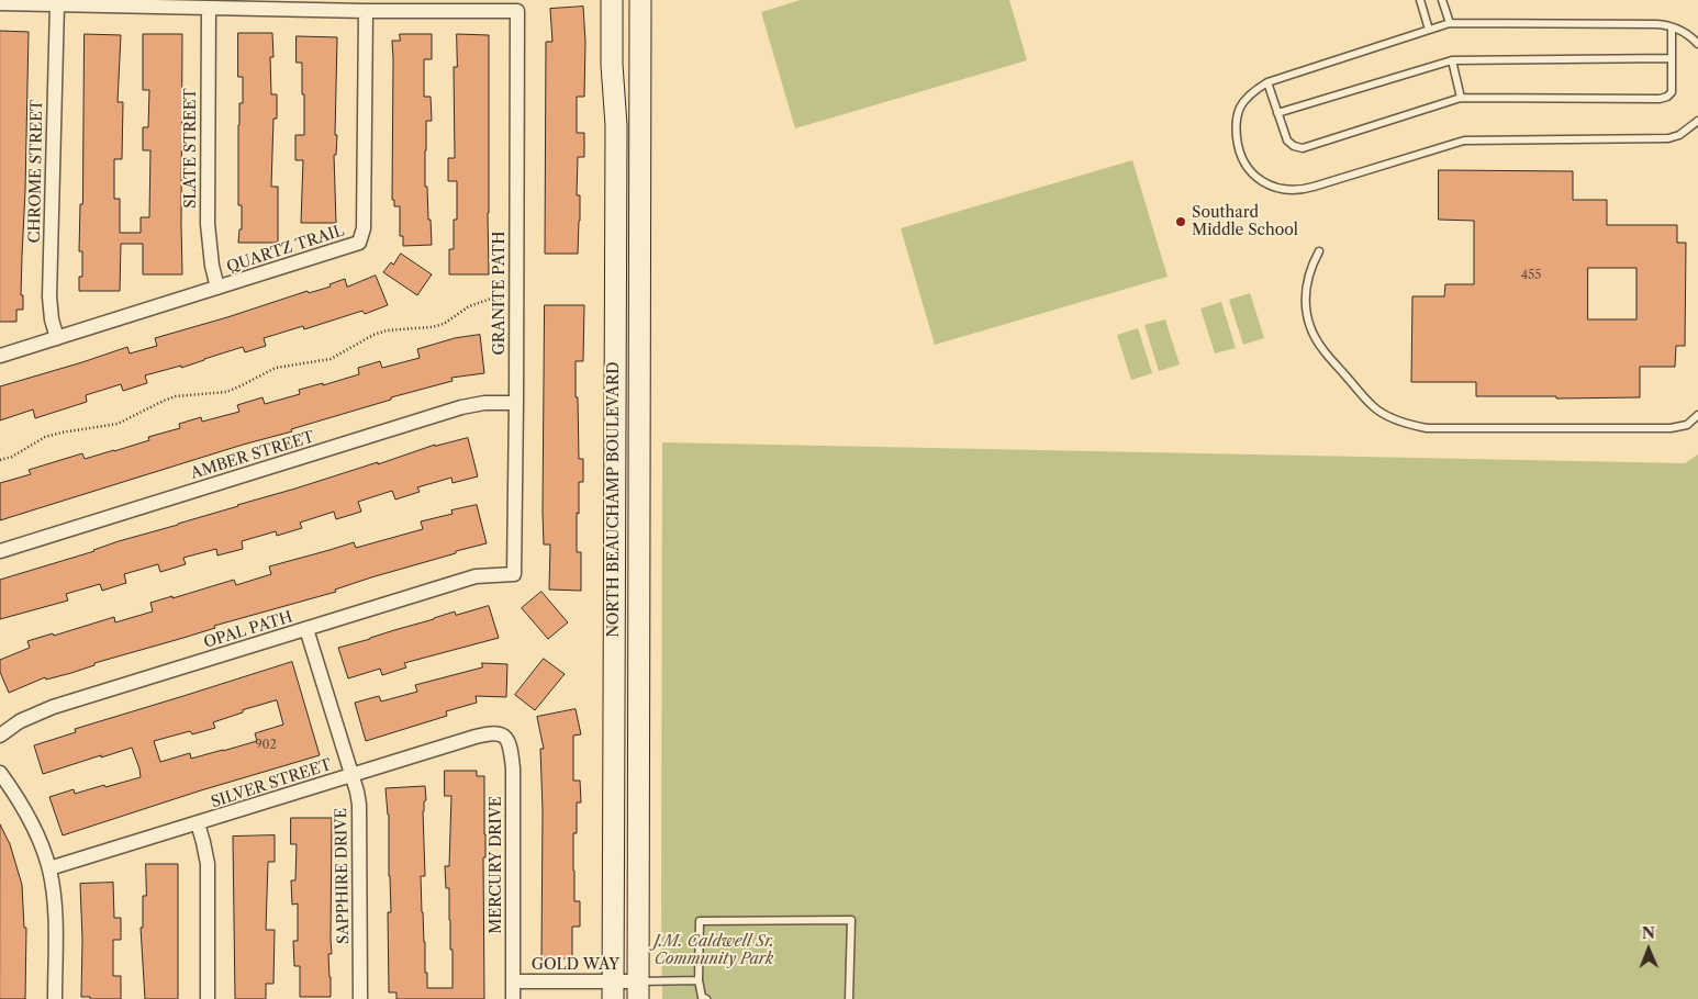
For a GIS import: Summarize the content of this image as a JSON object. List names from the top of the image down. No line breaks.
{"streets":{"street":["SLATE STREET","CHROME STREET","QUARTZ TRAIL","GRANITE PATH","AMBER STREET","NORTH BEAUCHAMP BOULEVARD","OPAL PATH","SILVER STREET","MERCURY DRIVE","SAPPHIRE DRIVE","GOLD WAY"]},"crossings":[["SLATE STREET","QUARTZ TRAIL"],["CHROME STREET","QUARTZ TRAIL"],["QUARTZ TRAIL","GRANITE PATH"],["GRANITE PATH","AMBER STREET"],["GRANITE PATH","OPAL PATH"],["NORTH BEAUCHAMP BOULEVARD","GOLD WAY"],["OPAL PATH","SAPPHIRE DRIVE"],["SILVER STREET","MERCURY DRIVE"],["SILVER STREET","SAPPHIRE DRIVE"],["MERCURY DRIVE","GOLD WAY"]],"parks":["J.M. Caldwell Sr. Community Park"],"places":["Southard Middle School"],"house_numbers":["455","902"],"north":"top"}
